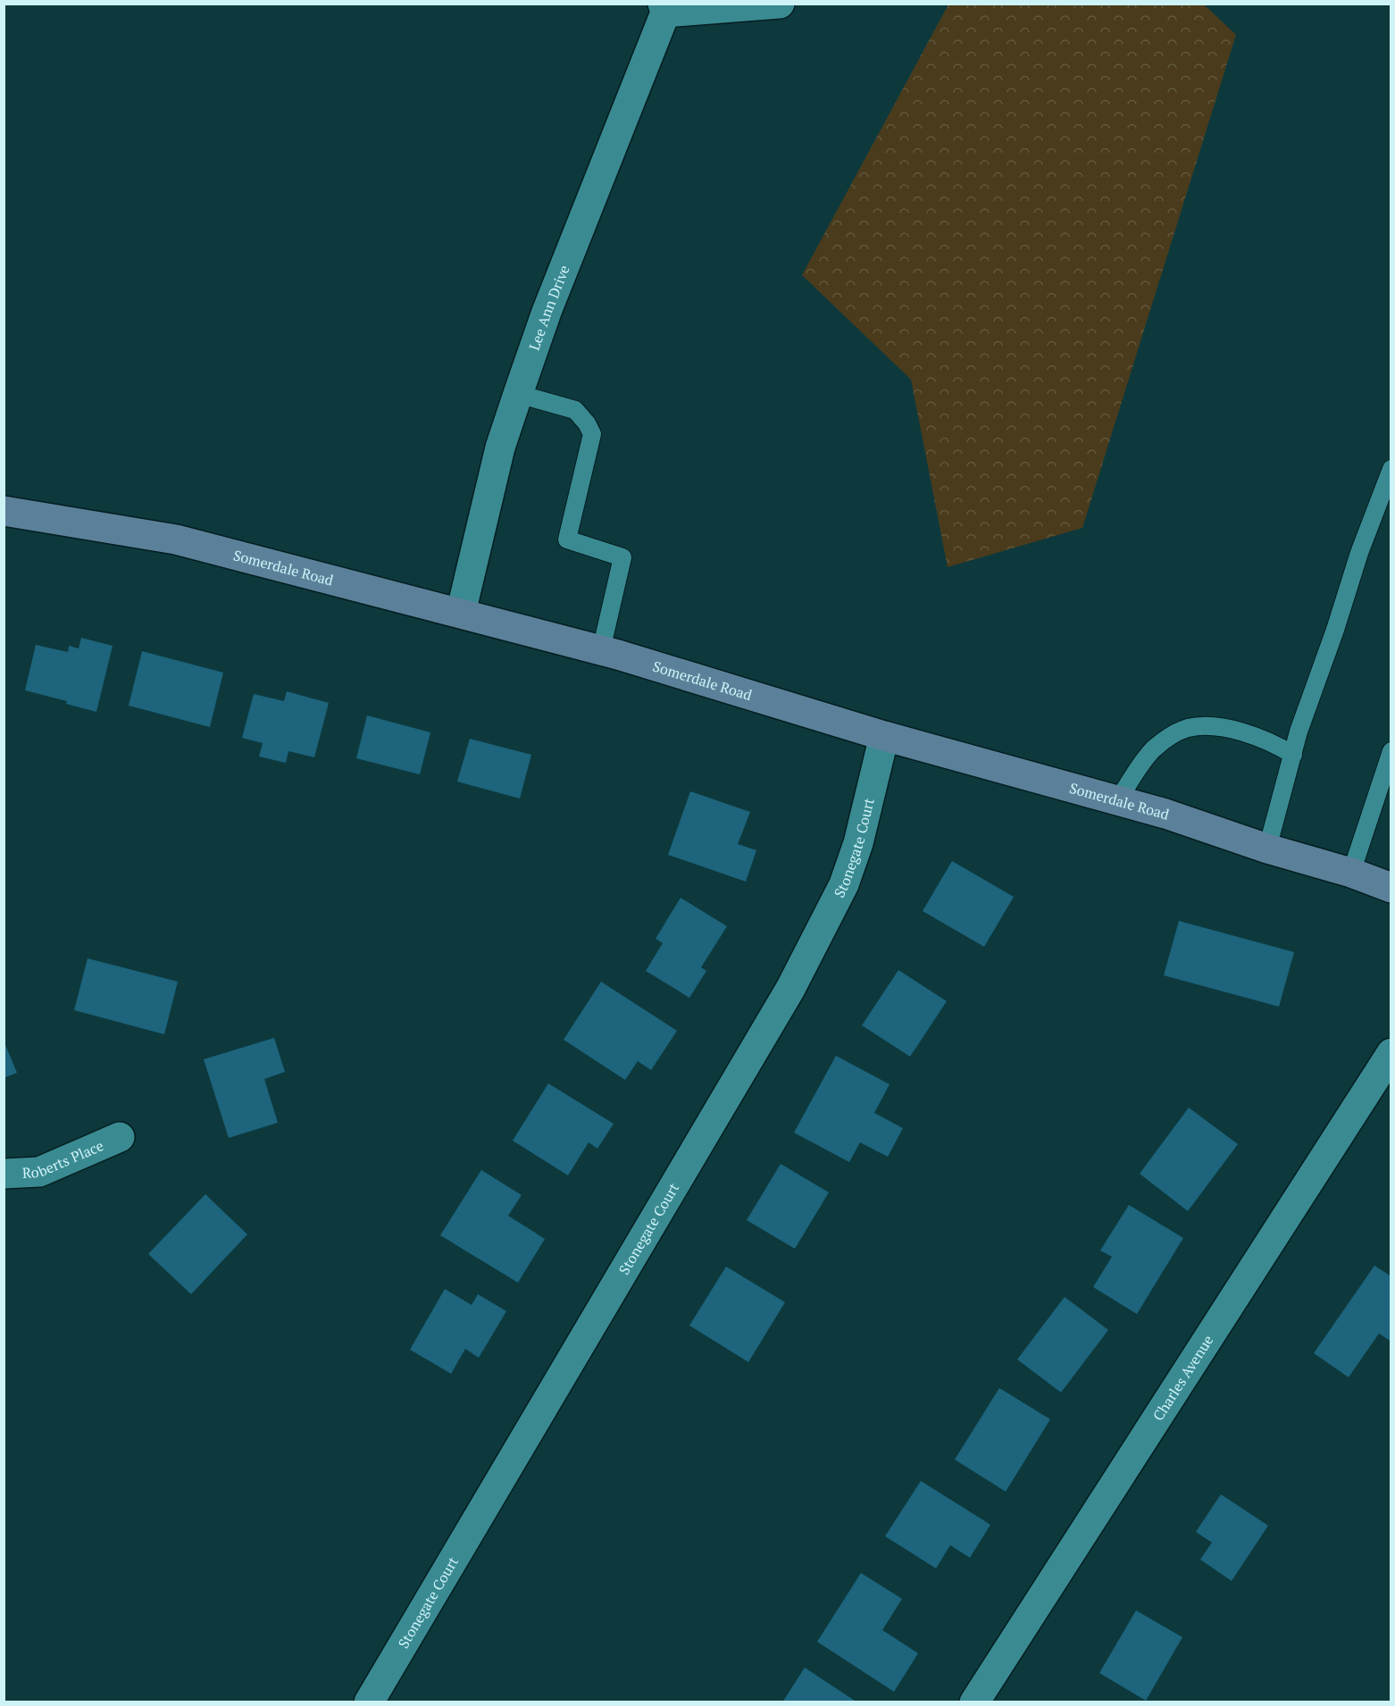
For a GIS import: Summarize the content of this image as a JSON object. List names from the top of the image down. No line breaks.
{"streets":{"main road":["Somerdale Road"],"street":["Lee Ann Drive","Stonegate Court","Roberts Place","Charles Avenue"]},"crossings":[["Lee Ann Drive","Somerdale Road"],["Somerdale Road","Stonegate Court"]]}
